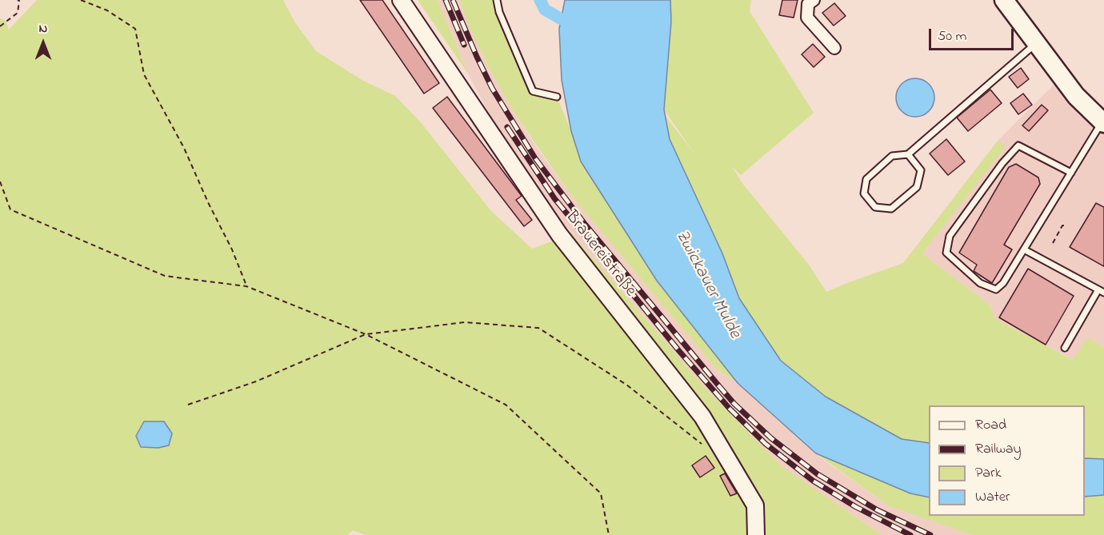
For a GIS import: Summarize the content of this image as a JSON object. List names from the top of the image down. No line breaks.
{"streets":{"street":["Brauereistraße"]},"water":["Zwickauer Mulde"],"legend":["Road","Railway","Park","Water"],"scale_bar":"50 m","north":"top"}
